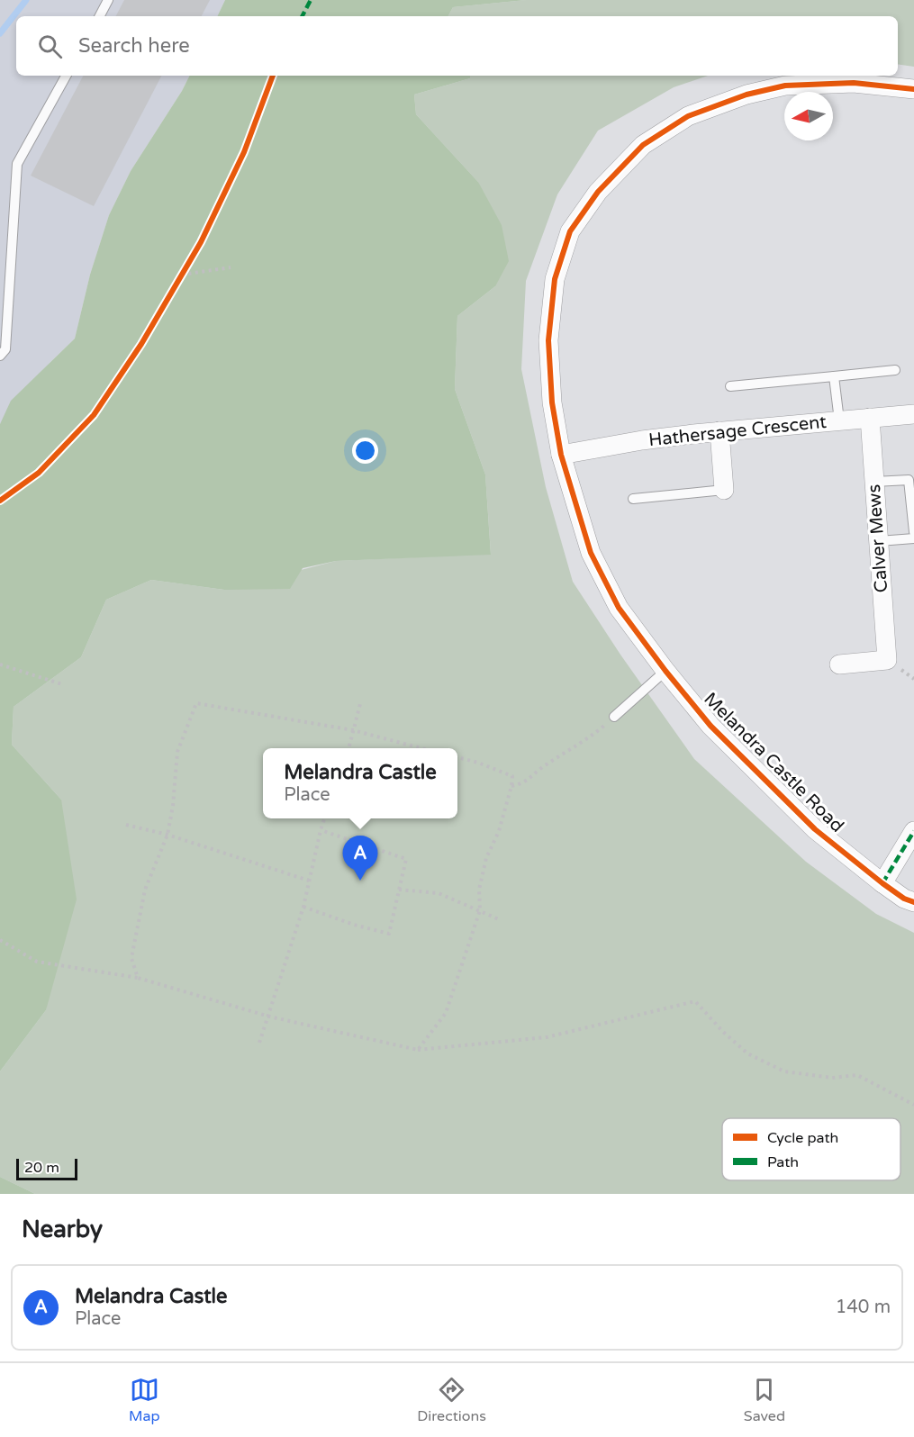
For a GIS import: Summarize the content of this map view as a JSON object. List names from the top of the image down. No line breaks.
{"streets":{"street":["Hathersage Crescent","Calver Mews","Melandra Castle Road"]},"crossings":[["Hathersage Crescent","Calver Mews"],["Hathersage Crescent","Melandra Castle Road"]],"legend":["Cycle path","Path"],"scale_bar":"20 m","north":"left","page":{"search":"Search here","popup":["Melandra Castle","Place"],"pins":"A","scale":"20 m","heading":"Nearby","list":[{"mark":"A","name":"Melandra Castle","note":"Place","value":"140 m"}],"nav":["Map","Directions","Saved"]}}
